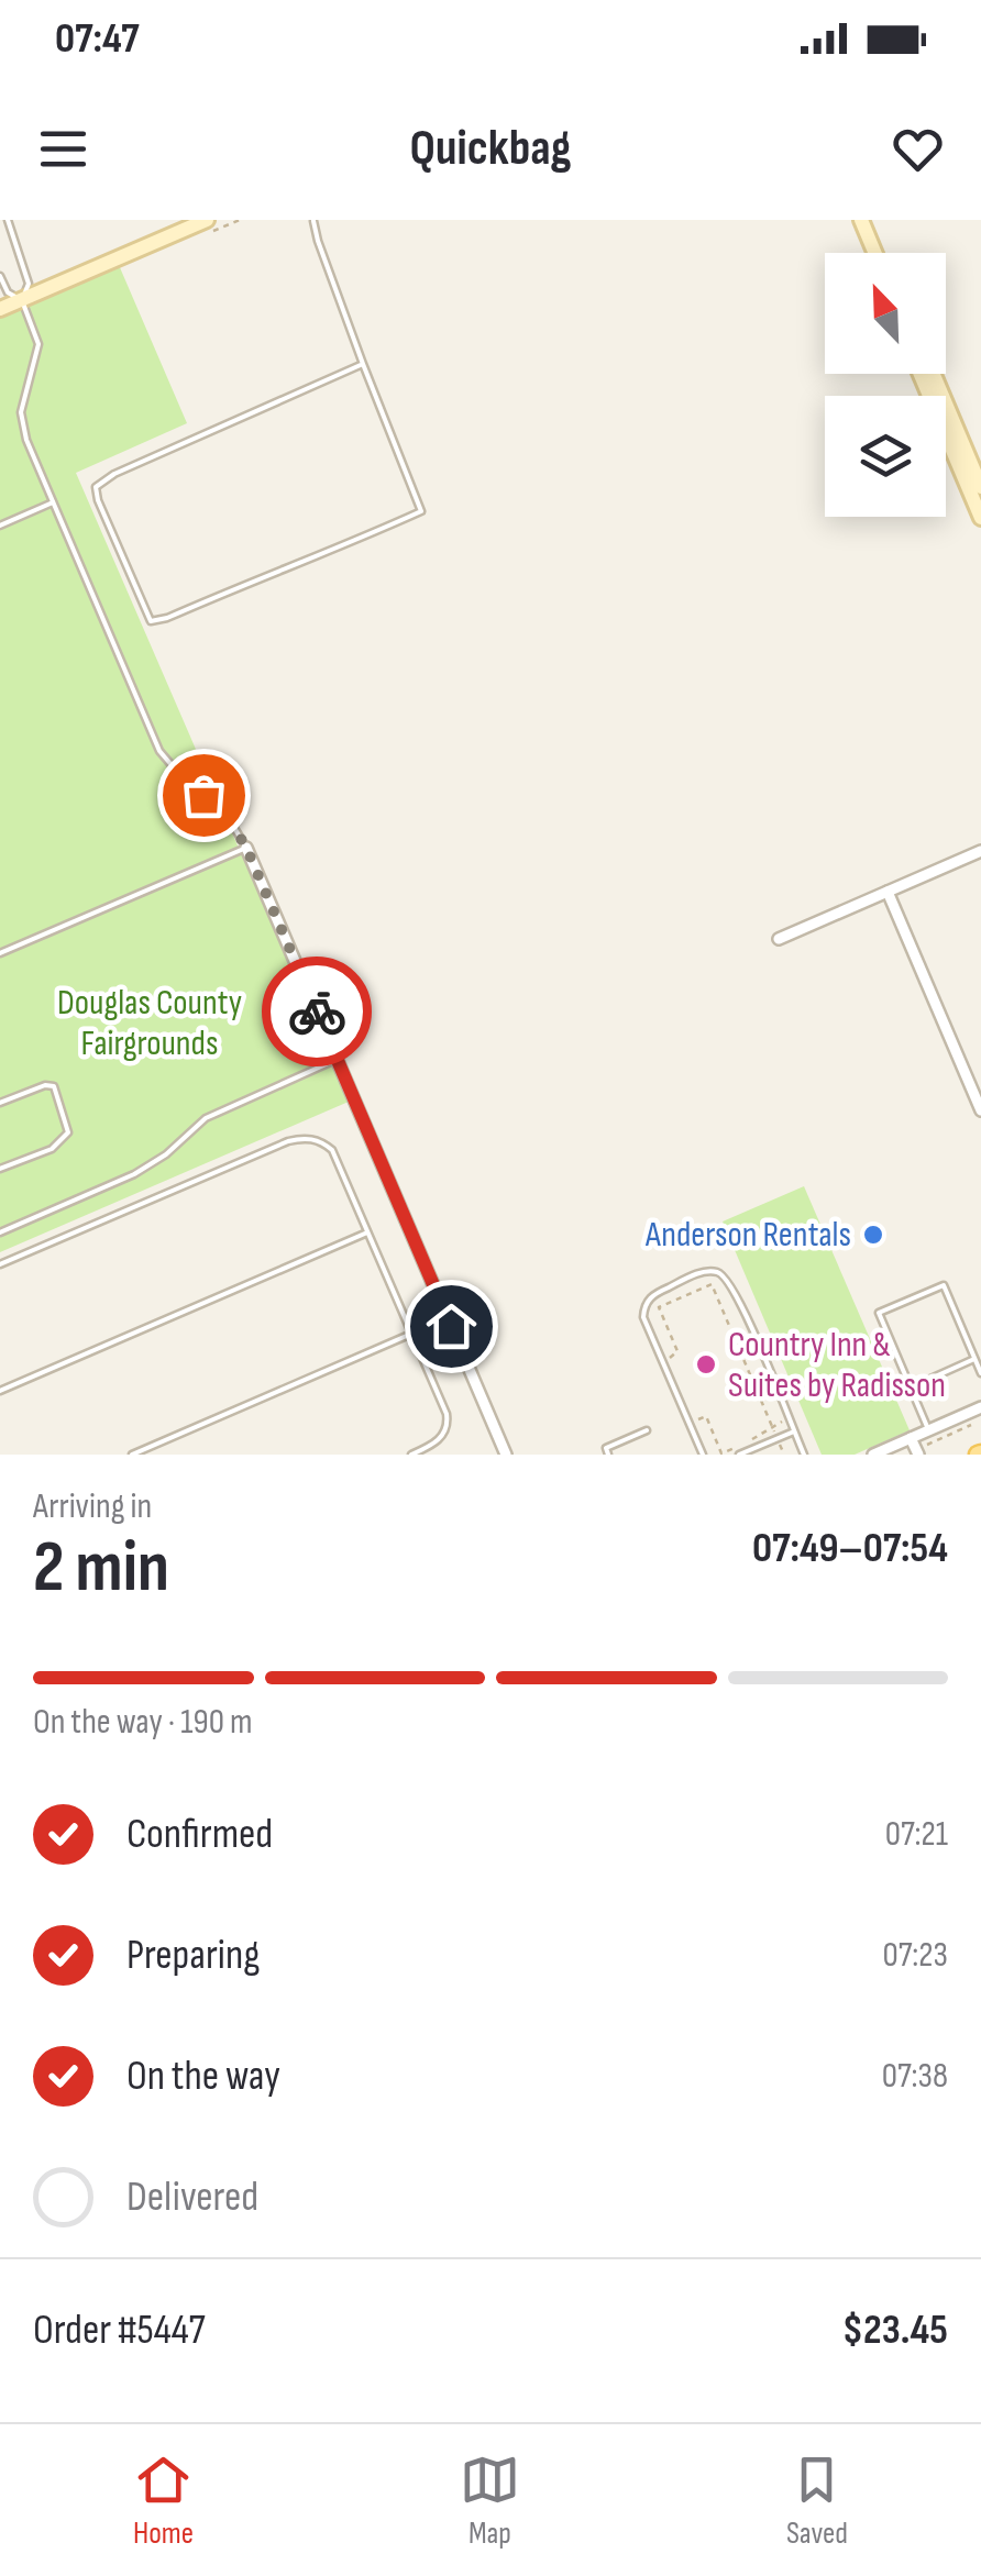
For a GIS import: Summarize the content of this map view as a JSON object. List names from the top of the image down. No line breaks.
{"parks":["Douglas County Fairgrounds"],"places":["Anderson Rentals","Country Inn & Suites by Radisson"],"north":"top left","page":{"status":"07:47","header":"Quickbag","heading":["2 min","Arriving in","07:49–07:54"],"panel":["Order #5447","$23.45"],"bar":"On the way · 190 m","list":[["Confirmed","07:21"],["Preparing","07:23"],["On the way","07:38"],"Delivered"],"tabs":["Home","Map","Saved"]}}
